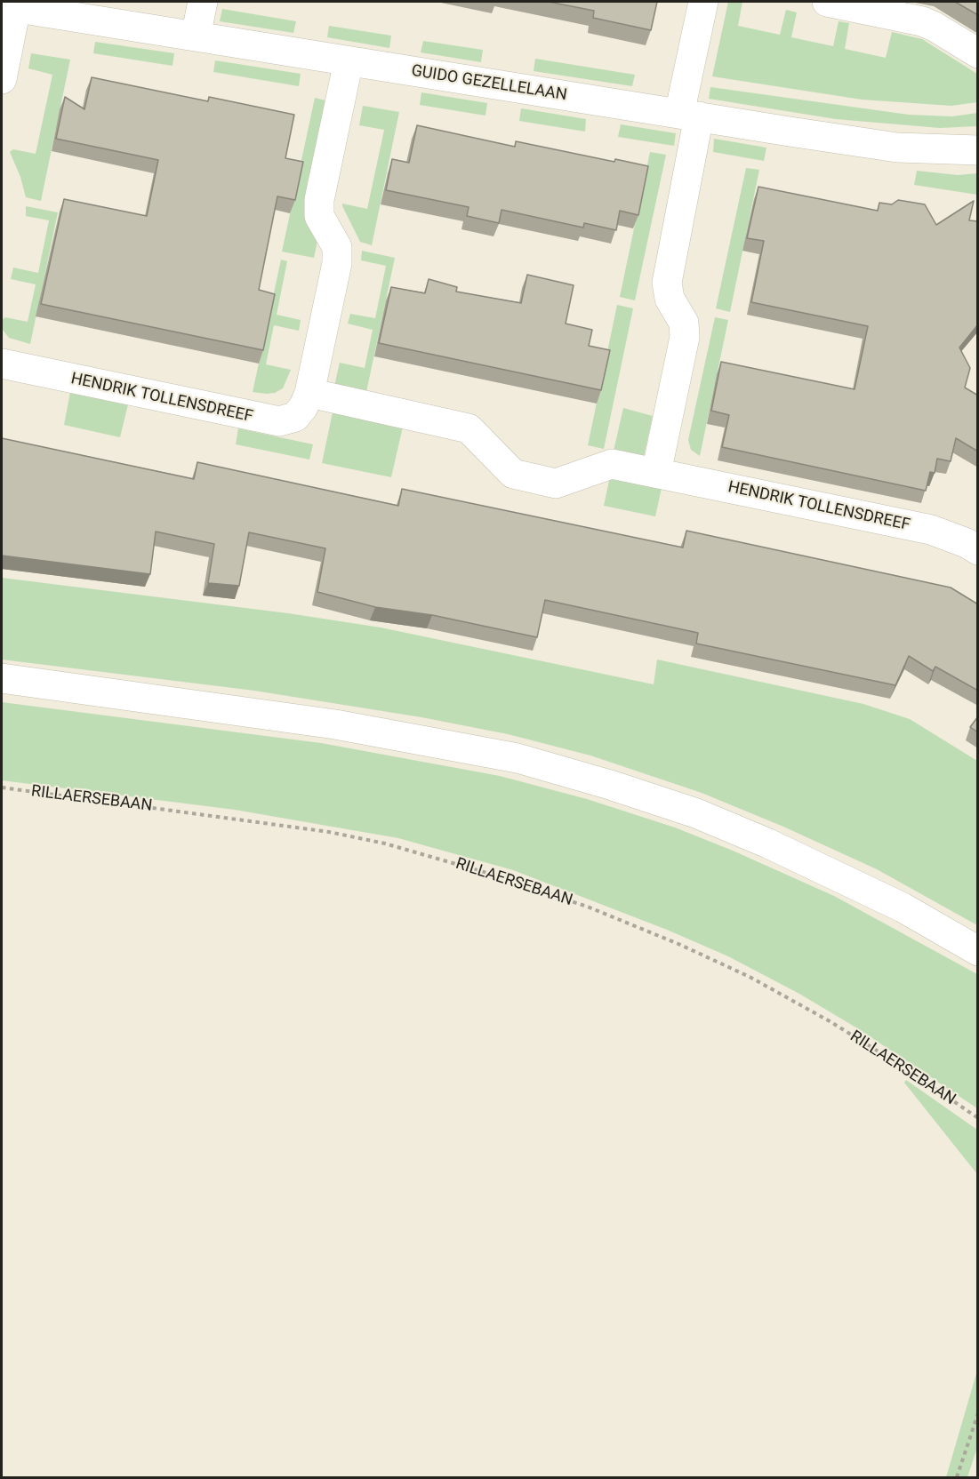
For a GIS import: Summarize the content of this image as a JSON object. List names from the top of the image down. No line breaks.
{"streets":{"street":["GUIDO GEZELLELAAN","HENDRIK TOLLENSDREEF"],"path":["RILLAERSEBAAN"]},"crossings":[["GUIDO GEZELLELAAN","HENDRIK TOLLENSDREEF"]]}
